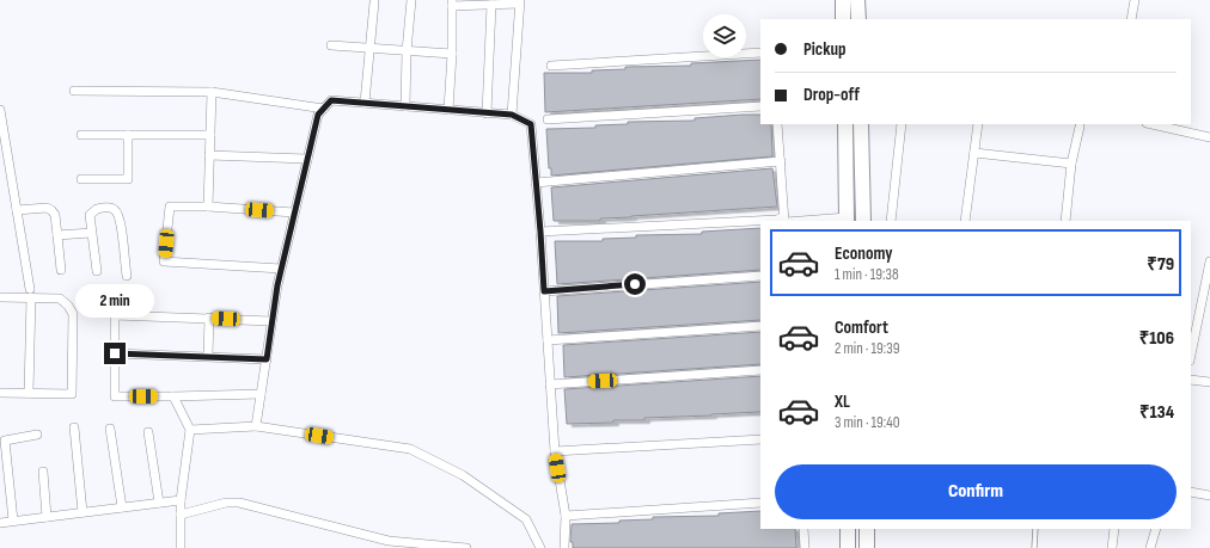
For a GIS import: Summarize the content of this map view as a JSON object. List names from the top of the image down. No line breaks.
{"page":{"banner":["Pickup","Drop-off"],"list":[{"name":"Economy","note":"1 min · 19:38","value":"₹79"},{"name":"Comfort","note":"2 min · 19:39","value":"₹106"},{"name":"XL","note":"3 min · 19:40","value":"₹134"}],"bubble":"2 min","buttons":"Confirm"}}
